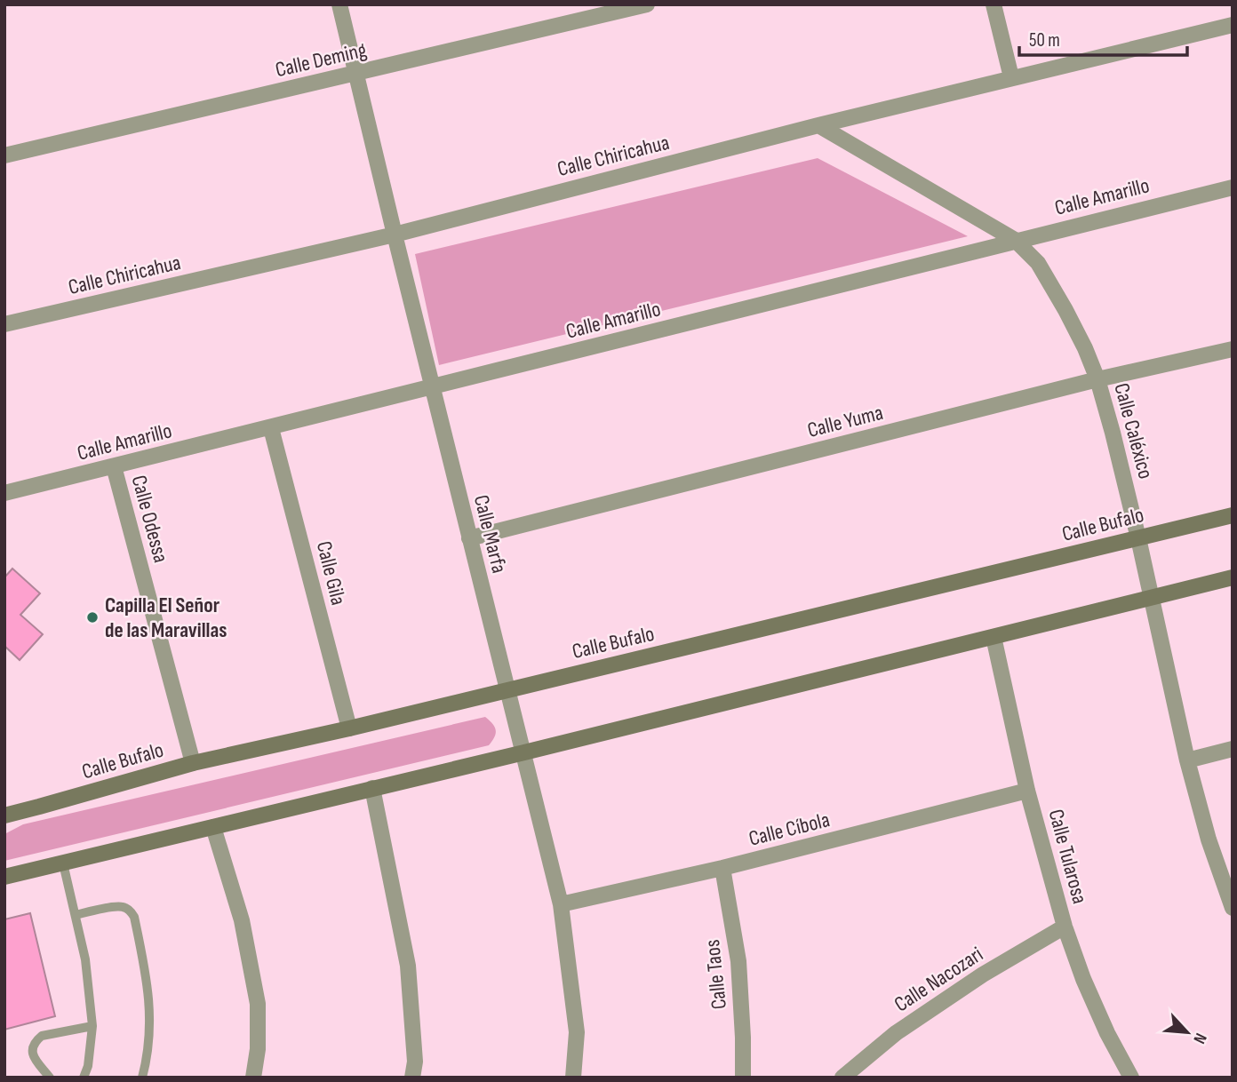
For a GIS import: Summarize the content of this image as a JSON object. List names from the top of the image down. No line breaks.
{"streets":{"main road":["Calle Bufalo"],"street":["Calle Deming","Calle Chiricahua","Calle Amarillo","Calle Yuma","Calle Caléxico","Calle Odessa","Calle Marfa","Calle Gila","Calle Cíbola","Calle Tularosa","Calle Taos","Calle Nacozari"]},"crossings":[["Calle Deming","Calle Marfa"],["Calle Chiricahua","Calle Caléxico"],["Calle Chiricahua","Calle Marfa"],["Calle Amarillo","Calle Caléxico"],["Calle Amarillo","Calle Odessa"],["Calle Amarillo","Calle Marfa"],["Calle Amarillo","Calle Gila"],["Calle Yuma","Calle Caléxico"],["Calle Yuma","Calle Marfa"],["Calle Caléxico","Calle Bufalo"],["Calle Odessa","Calle Bufalo"],["Calle Bufalo","Calle Marfa"],["Calle Bufalo","Calle Gila"],["Calle Marfa","Calle Cíbola"],["Calle Cíbola","Calle Tularosa"],["Calle Cíbola","Calle Taos"],["Calle Tularosa","Calle Nacozari"]],"places":["Capilla El Señor de las Maravillas"],"scale_bar":"50 m","north":"bottom right"}
